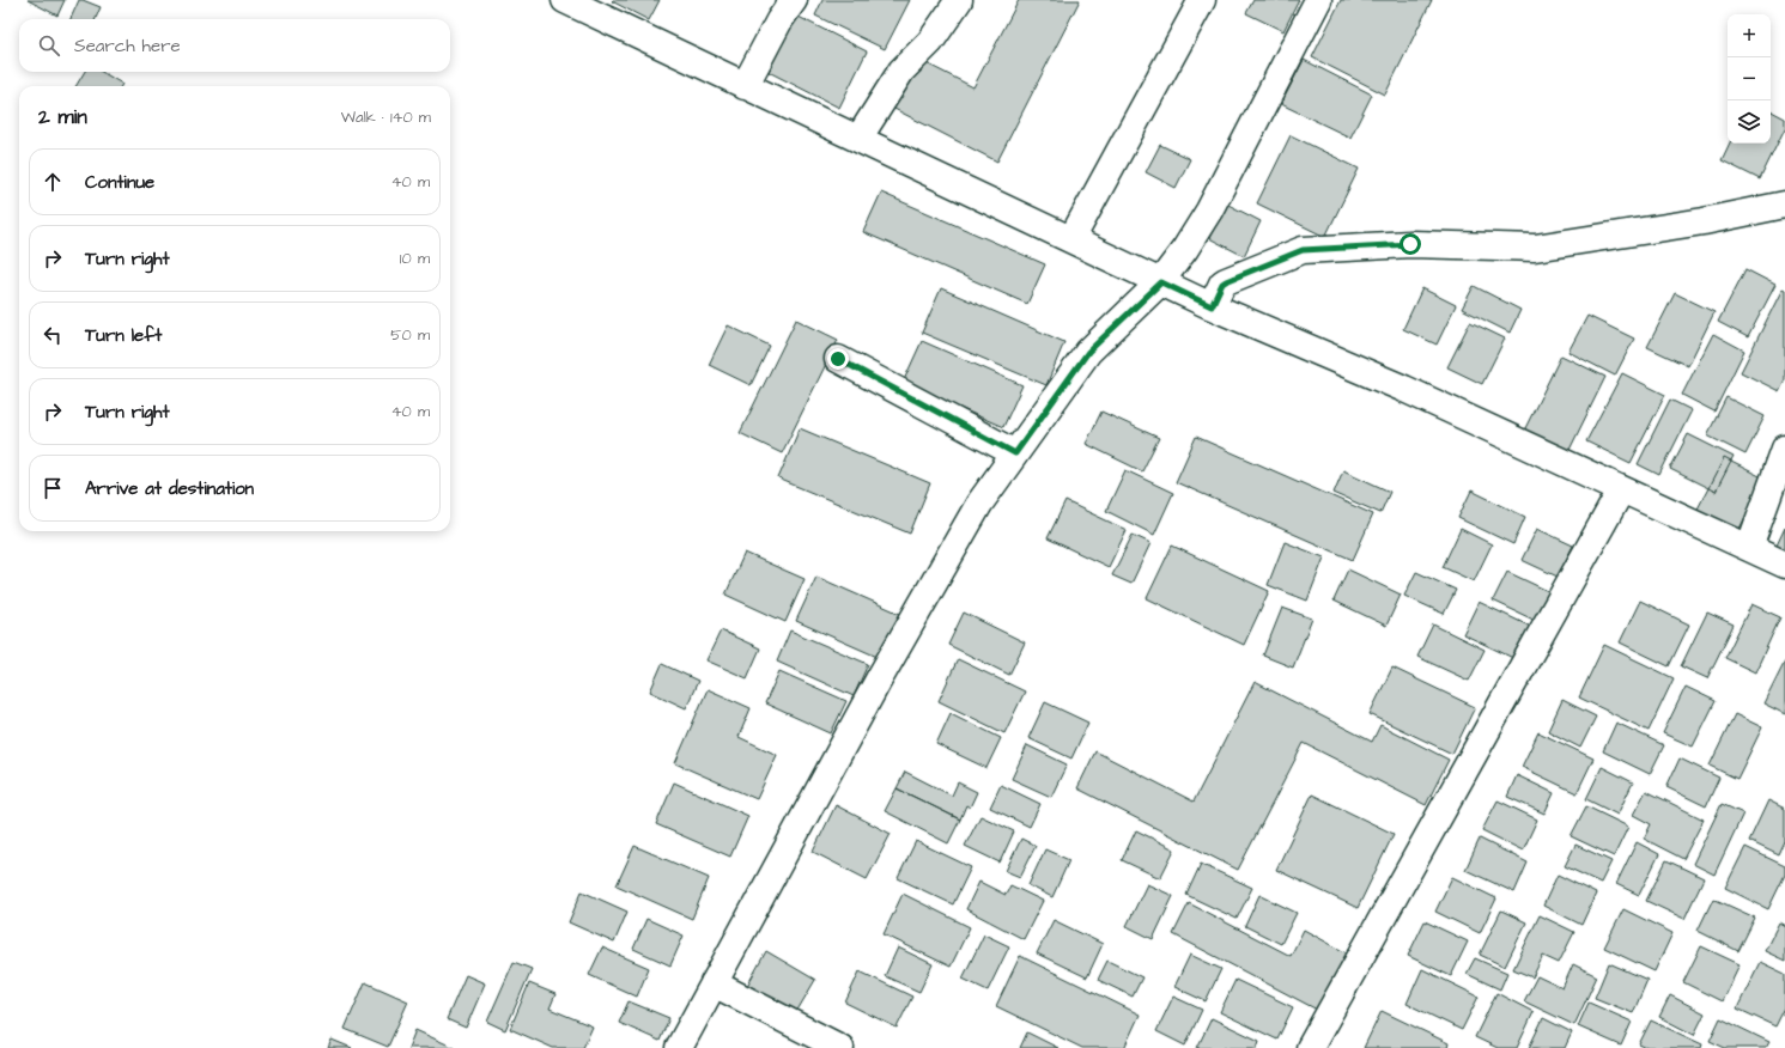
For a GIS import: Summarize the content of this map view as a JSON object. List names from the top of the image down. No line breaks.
{"page":{"map_buttons":["+","−"],"search":"Search here","heading":["2 min","Walk · 140 m"],"list":[["Continue","40 m"],["Turn right","10 m"],["Turn left","50 m"],["Turn right","40 m"],"Arrive at destination"]}}
